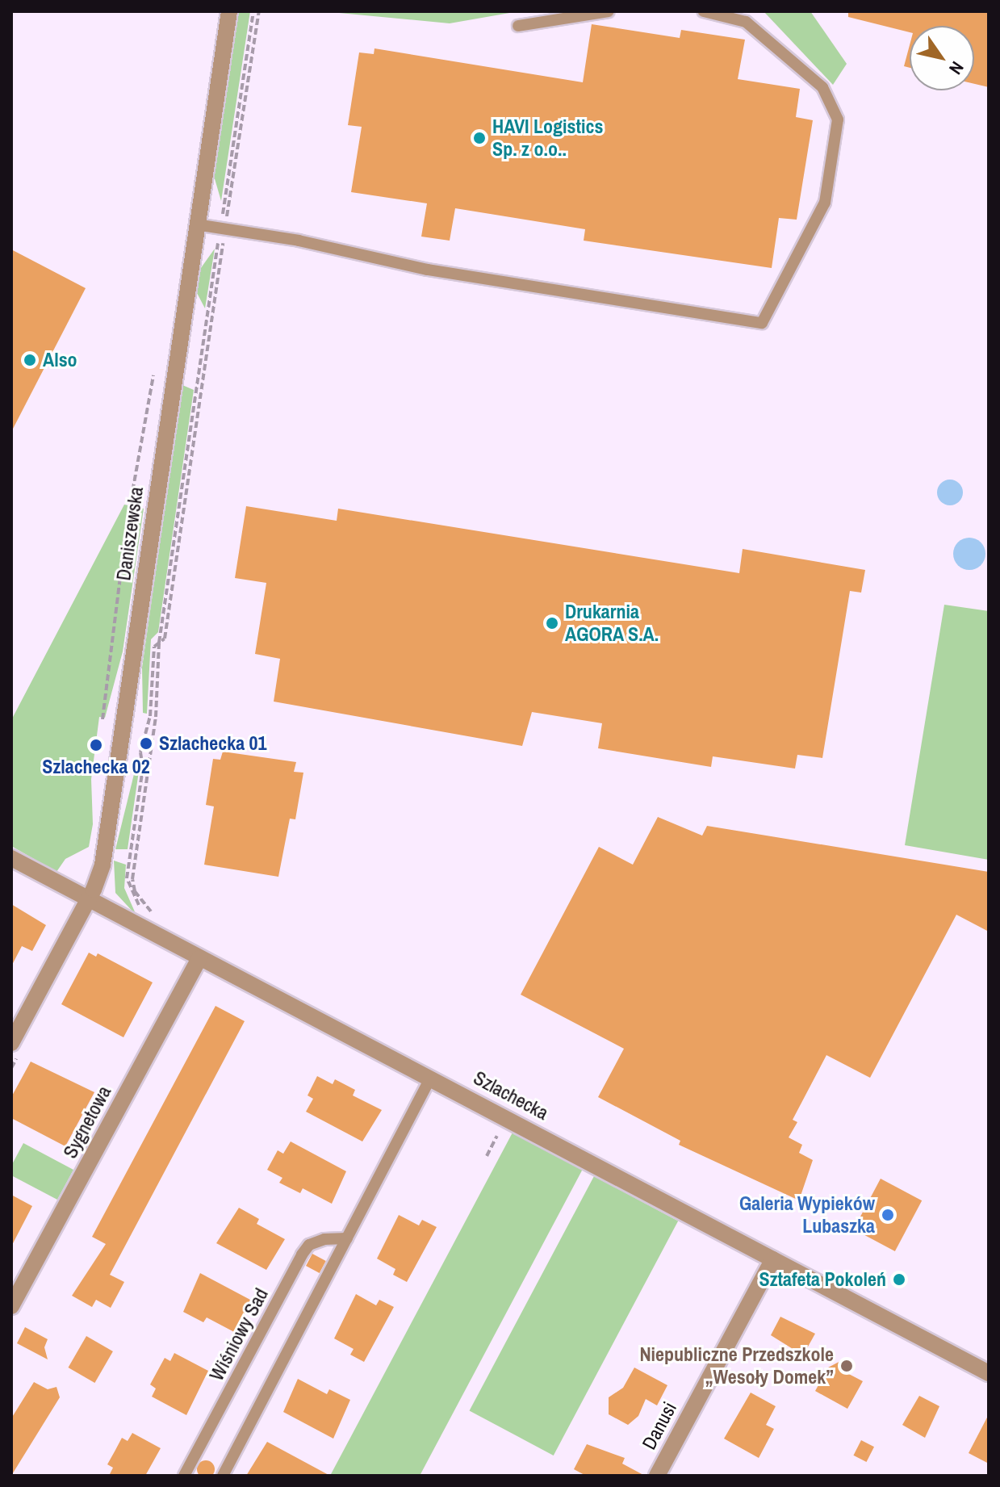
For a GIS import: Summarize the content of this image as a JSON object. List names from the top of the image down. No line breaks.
{"streets":{"street":["Daniszewska","Szlachecka","Sygnetowa","Danusi"],"lane":["Wiśniowy Sad"]},"crossings":[["Daniszewska","Szlachecka"],["Szlachecka","Sygnetowa"],["Szlachecka","Danusi"]],"places":["HAVI Logistics Sp. z o.o..","Also","Drukarnia AGORA S.A.","Szlachecka 01","Szlachecka 02","Galeria Wypieków Lubaszka","Sztafeta Pokoleń","Niepubliczne Przedszkole „Wesoły Domek”"],"north":"bottom right"}
